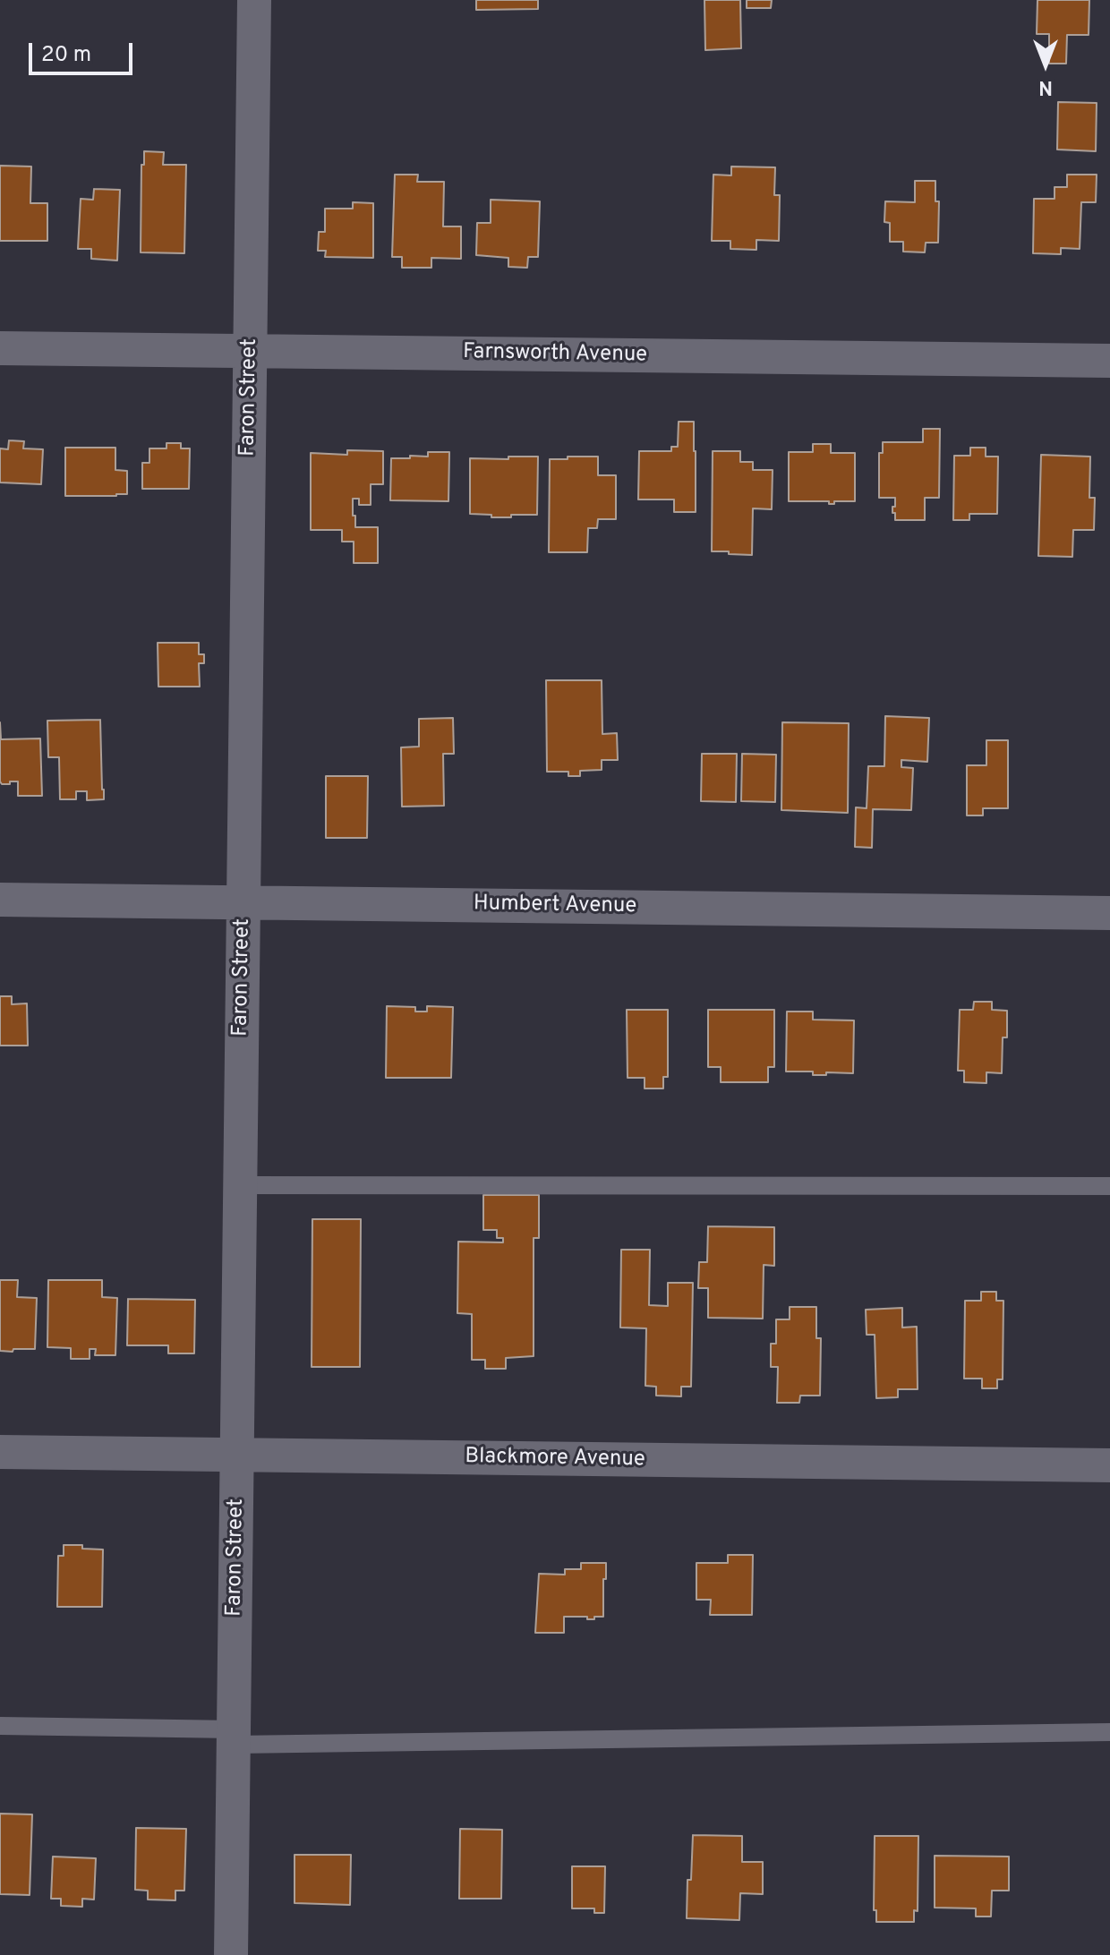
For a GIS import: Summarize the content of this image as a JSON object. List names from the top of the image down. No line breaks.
{"streets":{"street":["Farnsworth Avenue","Faron Street","Humbert Avenue","Blackmore Avenue"]},"crossings":[["Farnsworth Avenue","Faron Street"],["Faron Street","Humbert Avenue"],["Faron Street","Blackmore Avenue"]],"scale_bar":"20 m","north":"bottom"}
